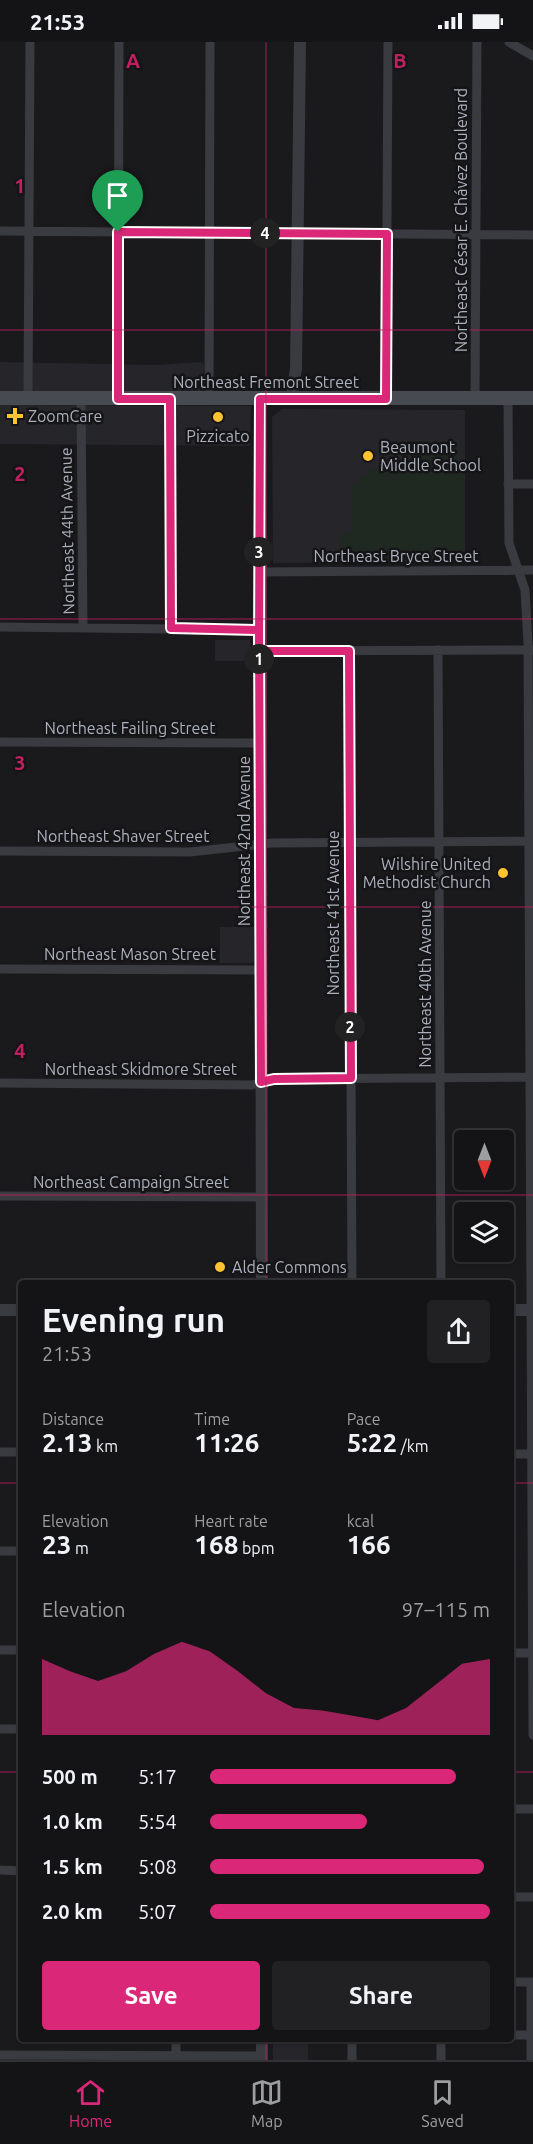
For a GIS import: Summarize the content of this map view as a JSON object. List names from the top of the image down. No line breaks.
{"streets":{"main road":["Northeast Fremont Street"],"street":["Northeast César E. Chávez Boulevard","Northeast 44th Avenue","Northeast Bryce Street","Northeast Failing Street","Northeast Shaver Street","Northeast 42nd Avenue","Northeast 41st Avenue","Northeast Mason Street","Northeast 40th Avenue","Northeast Skidmore Street","Northeast Campaign Street"]},"crossings":[["Northeast César E. Chávez Boulevard","Northeast Fremont Street"],["Northeast Fremont Street","Northeast 44th Avenue"],["Northeast Fremont Street","Northeast 42nd Avenue"],["Northeast Bryce Street","Northeast 42nd Avenue"],["Northeast Failing Street","Northeast 42nd Avenue"],["Northeast Shaver Street","Northeast 42nd Avenue"],["Northeast Shaver Street","Northeast 41st Avenue"],["Northeast Shaver Street","Northeast 40th Avenue"],["Northeast 42nd Avenue","Northeast Mason Street"],["Northeast 42nd Avenue","Northeast Skidmore Street"],["Northeast 42nd Avenue","Northeast Campaign Street"],["Northeast 41st Avenue","Northeast Skidmore Street"],["Northeast 40th Avenue","Northeast Skidmore Street"]],"places":{"health":["ZoomCare"],"other":["Pizzicato","Beaumont Middle School","Wilshire United Methodist Church","Alder Commons"]},"north":"bottom","page":{"status":"21:53","pins":["4","3","1","2"],"heading":["Evening run","21:53"],"stats":[["Distance","2.13 km"],["Time","11:26"],["Pace","5:22 /km"],["Elevation","23 m"],["Heart rate","168 bpm"],["kcal","166"]],"chart":["Elevation","97–115 m"],"list":[{"name":"500 m","note":"5:17"},{"name":"1.0 km","note":"5:54"},{"name":"1.5 km","note":"5:08"},{"name":"2.0 km","note":"5:07"}],"buttons":["Save","Share"],"tabs":["Home","Map","Saved"]},"grid":{"columns":["A","B"],"rows":["1","2","3","4"]}}
